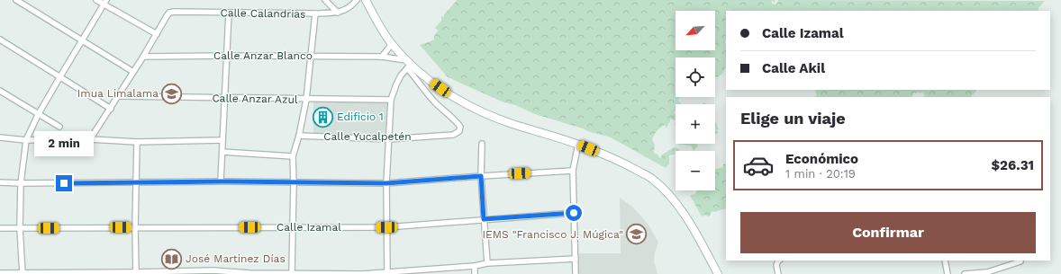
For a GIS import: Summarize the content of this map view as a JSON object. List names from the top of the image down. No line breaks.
{"streets":{"street":["Calle Calandrias","Calle Anzar Blanco","Calle Anzar Azul","Calle Yucalpetén","Calle Izamal"]},"crossings":[["Calle Anzar Blanco","Calle Yucalpetén"]],"places":{"school or university":["Imua Limalama","IEMS \"Francisco J. Múgica\""],"building":["Edificio 1"],"library":["José Martinez Días"]},"north":"bottom left","page":{"map_buttons":["+","−"],"banner":["Calle Izamal","Calle Akil"],"heading":"Elige un viaje","bubble":"2 min","list":[{"name":"Económico","note":"1 min · 20:19","value":"$26.31"}],"buttons":"Confirmar"}}
